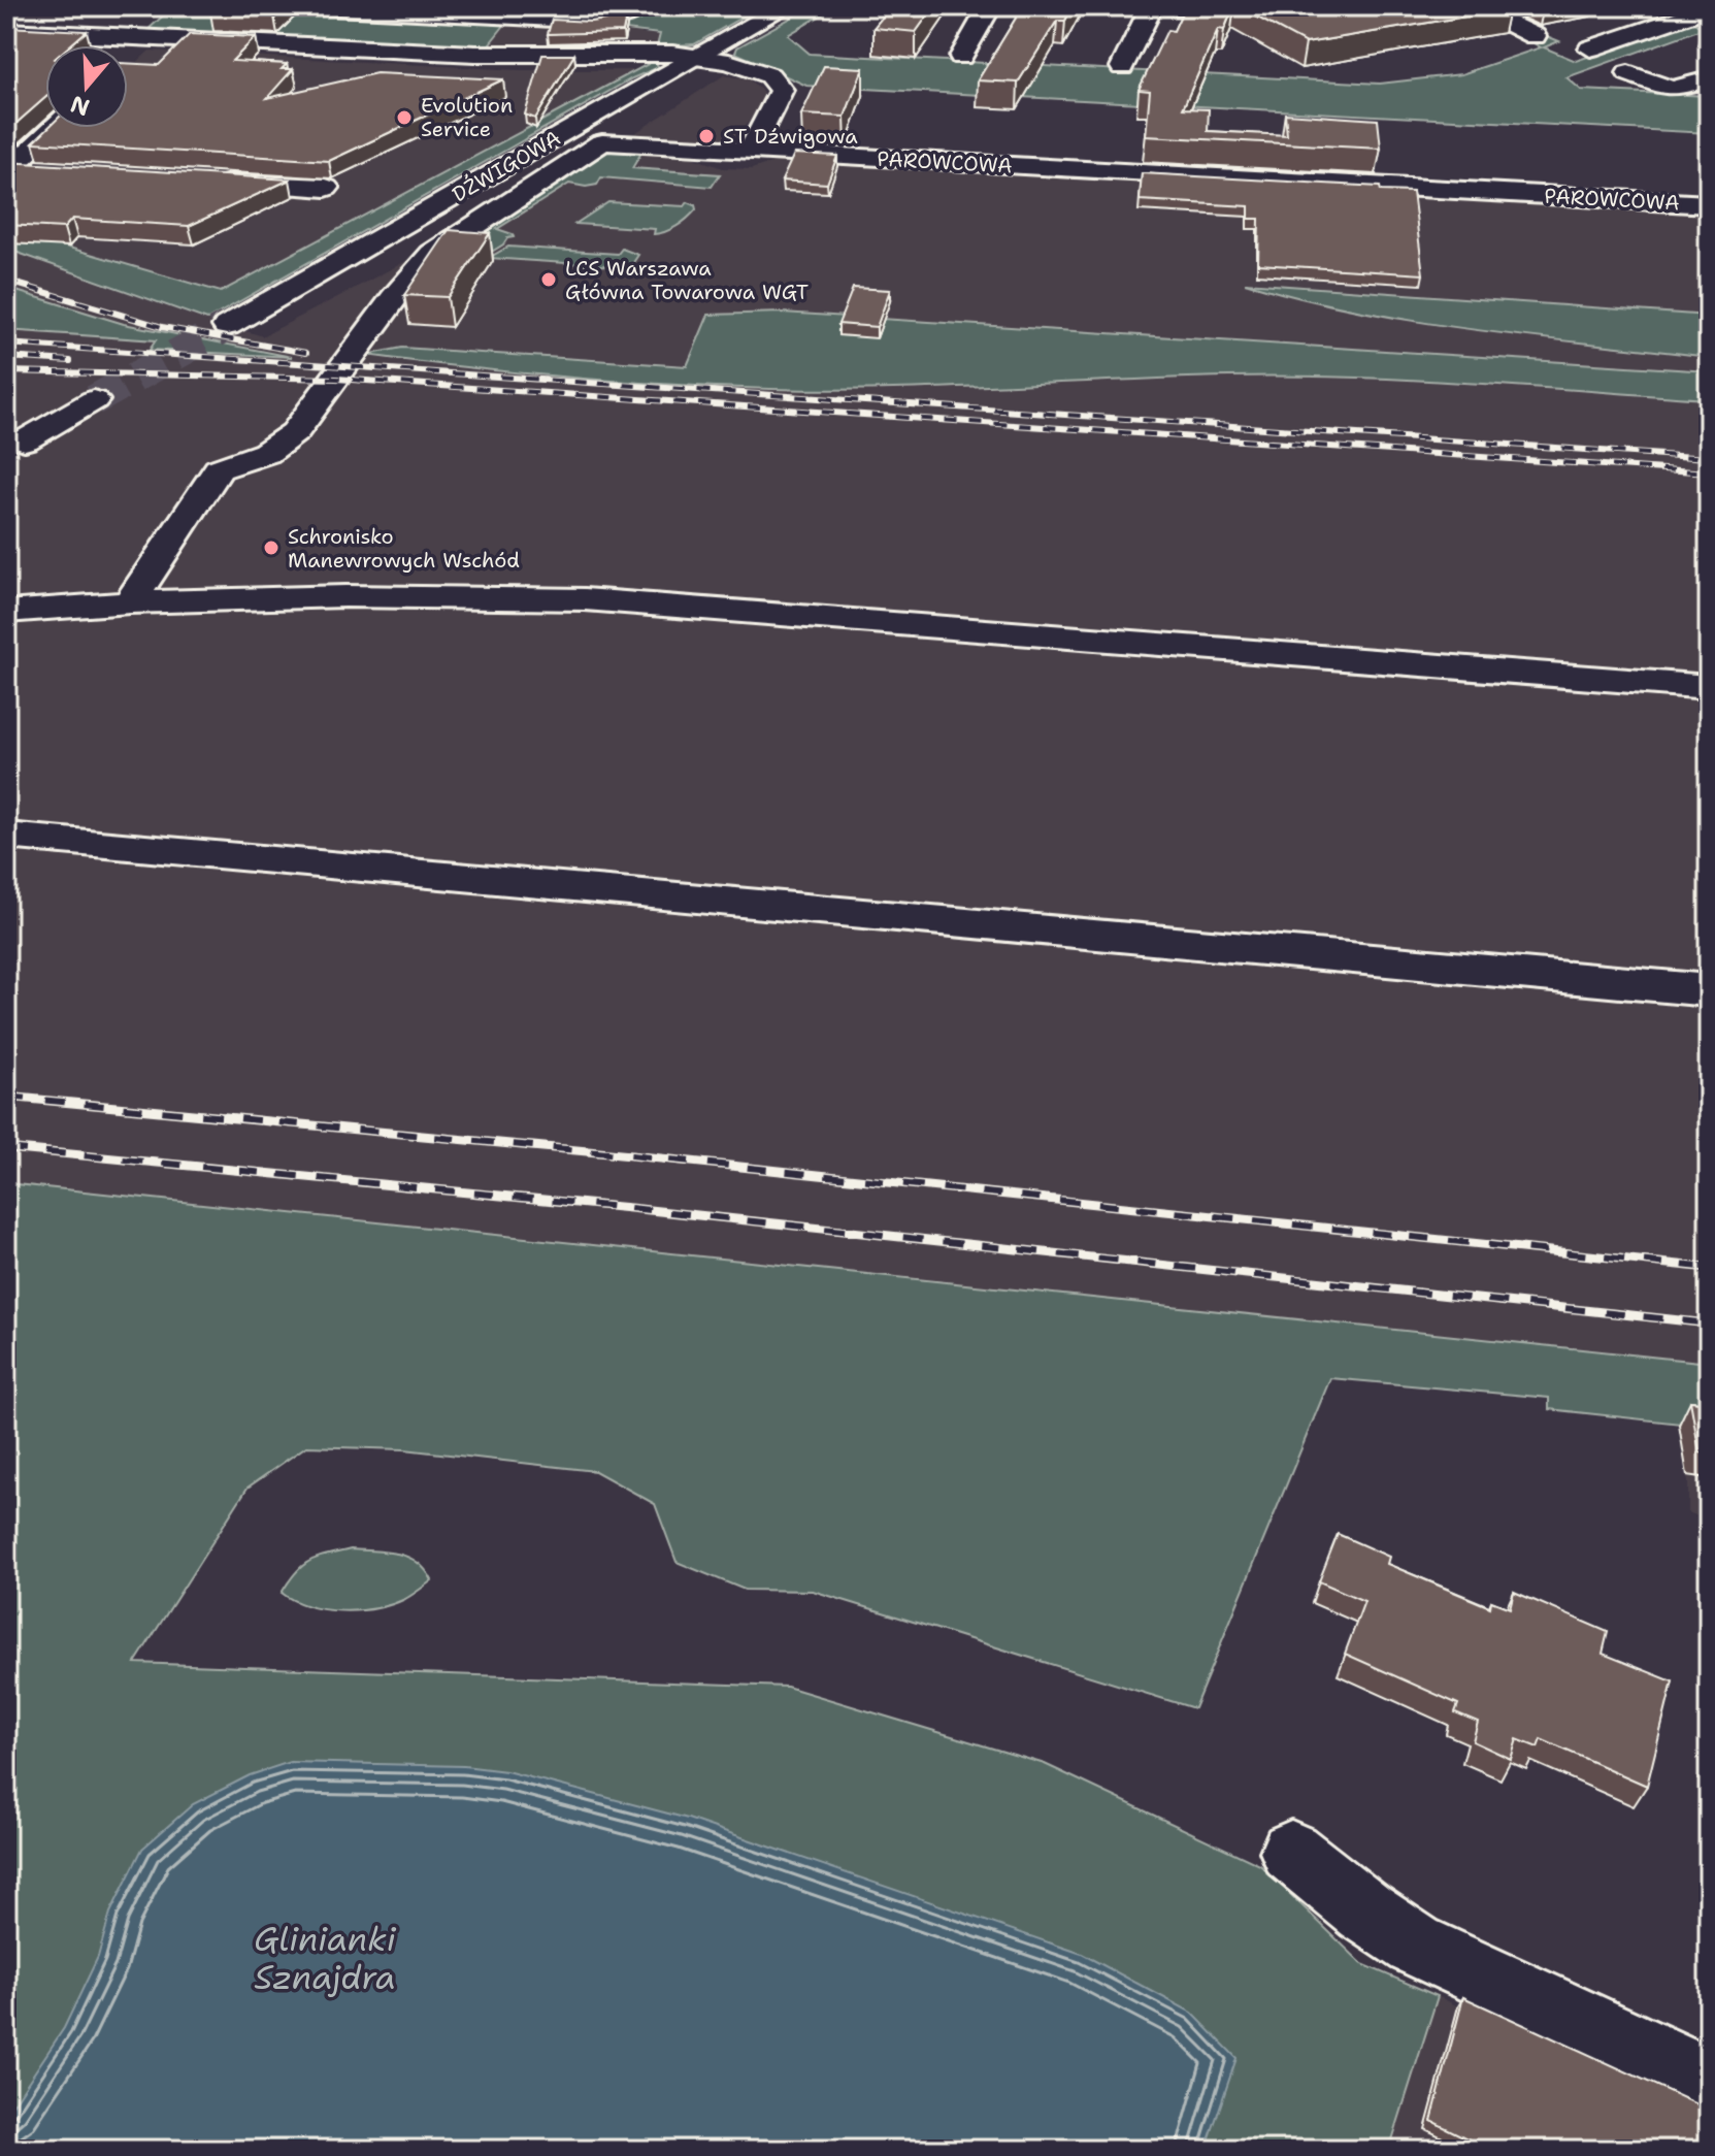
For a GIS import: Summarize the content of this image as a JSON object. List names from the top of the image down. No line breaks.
{"streets":{"street":["PAROWCOWA","DŹWIGOWA"]},"water":["Glinianki Sznajdra"],"places":["Evolution Service","ST Dźwigowa","LCS Warszawa Główna Towarowa WGT","Schronisko Manewrowych Wschód"],"north":"bottom"}
